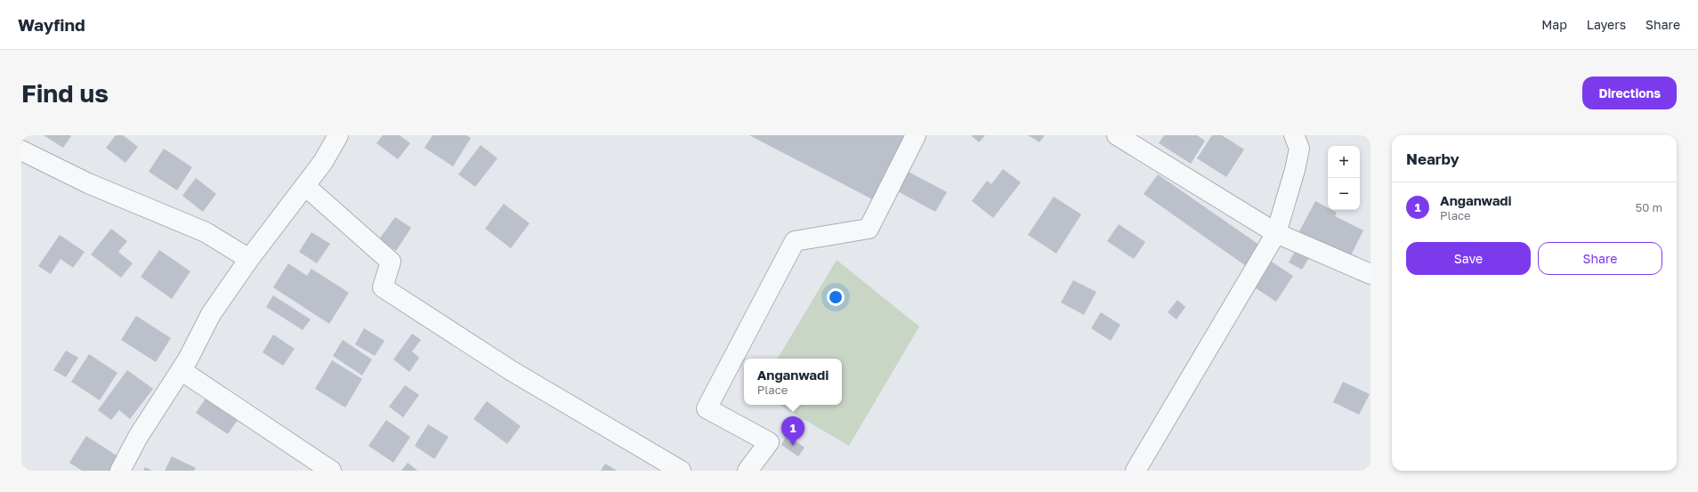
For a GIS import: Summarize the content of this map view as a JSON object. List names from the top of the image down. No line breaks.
{"page":{"header":"Wayfind","nav":["Map","Layers","Share"],"buttons":["Directions",["Save","Share"]],"title":"Find us","heading":"Nearby","map_buttons":["+","−"],"list":[{"mark":"1","name":"Anganwadi","note":"Place","value":"50 m"}],"popup":["Anganwadi","Place"],"pins":"1"}}
